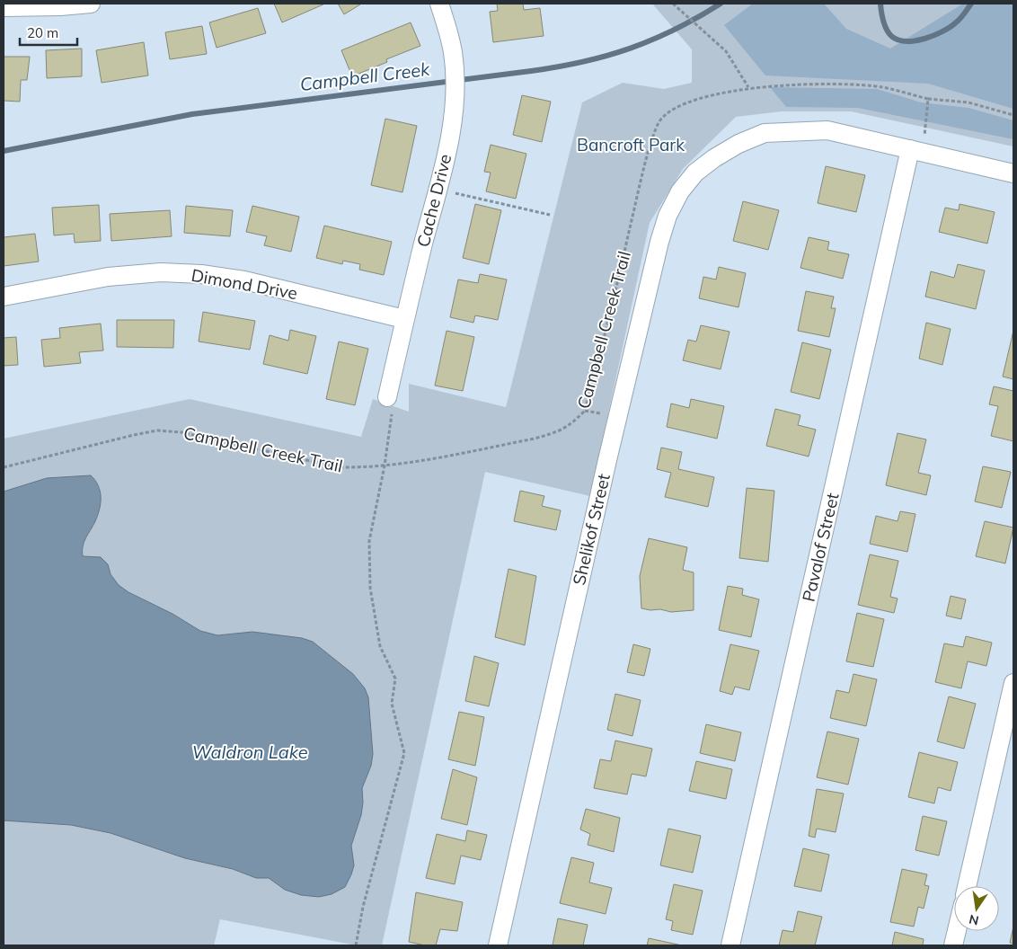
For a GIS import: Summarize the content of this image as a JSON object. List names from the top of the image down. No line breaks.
{"streets":{"street":["Cache Drive","Dimond Drive","Shelikof Street","Pavalof Street"],"path":["Campbell Creek Trail"]},"crossings":[["Cache Drive","Dimond Drive"],["Shelikof Street","Pavalof Street"]],"water":["Campbell Creek","Waldron Lake"],"parks":["Bancroft Park"],"scale_bar":"20 m","north":"bottom"}
